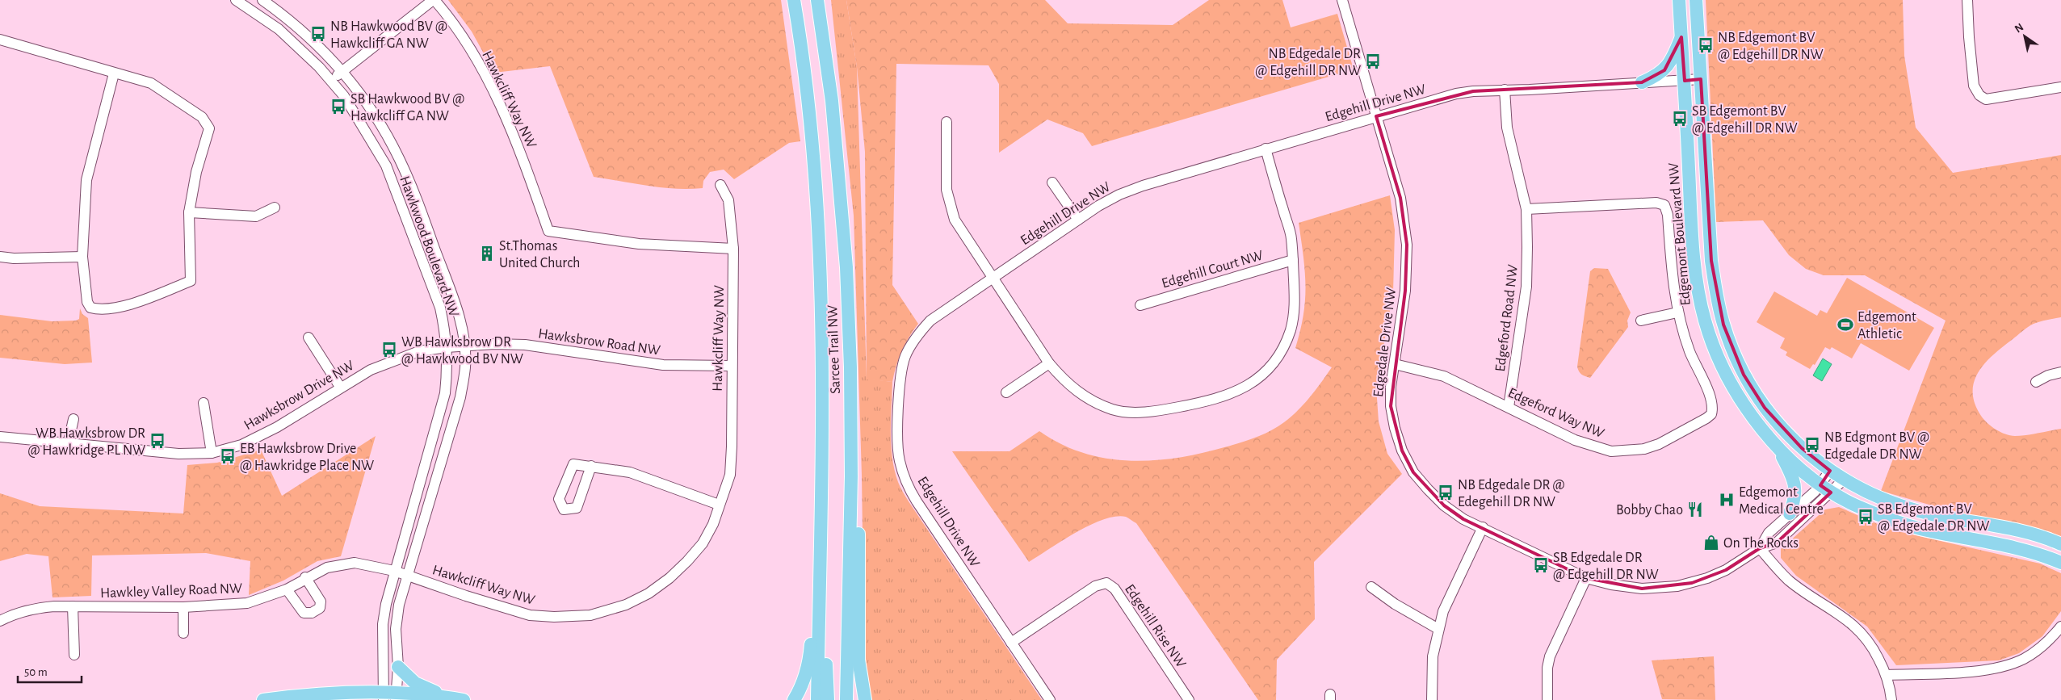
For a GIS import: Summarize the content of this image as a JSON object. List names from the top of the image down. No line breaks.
{"streets":{"main road":["Edgemont Boulevard NW","Sarcee Trail NW"],"street":["Hawkcliff Way NW","Edgehill Drive NW","Hawkwood Boulevard NW","Edgehill Court NW","Edgeford Road NW","Hawksbrow Road NW","Edgedale Drive NW","Hawksbrow Drive NW","Edgeford Way NW","Hawkley Valley Road NW","Edgehill Rise NW"]},"crossings":[["Hawkcliff Way NW","Hawkwood Boulevard NW"],["Hawkcliff Way NW","Hawksbrow Road NW"],["Hawkcliff Way NW","Hawkley Valley Road NW"],["Edgehill Drive NW","Edgemont Boulevard NW"],["Edgehill Drive NW","Edgeford Road NW"],["Edgehill Drive NW","Edgedale Drive NW"],["Edgehill Drive NW","Edgehill Rise NW"],["Edgemont Boulevard NW","Edgedale Drive NW"],["Hawkwood Boulevard NW","Hawksbrow Road NW"],["Hawkwood Boulevard NW","Hawksbrow Drive NW"],["Hawkwood Boulevard NW","Hawkley Valley Road NW"],["Edgeford Road NW","Edgeford Way NW"],["Hawksbrow Road NW","Hawksbrow Drive NW"],["Edgedale Drive NW","Edgeford Way NW"]],"places":{"bus stop":["NB Hawkwood BV @ Hawkcliff GA NW","NB Edgemont BV @ Edgehill DR NW","NB Edgedale DR @ Edgehill DR NW","SB Hawkwood BV @ Hawkcliff GA NW","SB Edgemont BV @ Edgehill DR NW","WB Hawksbrow DR @ Hawkwood BV NW","WB Hawksbrow DR @ Hawkridge PL NW","NB Edgmont BV @ Edgedale DR NW","EB Hawksbrow Drive @ Hawkridge Place NW","NB Edgedale DR @ Edegehill DR NW","SB Edgemont BV @ Edgedale DR NW","SB Edgedale DR @ Edgehill DR NW"],"building":["St.Thomas United Church"],"sports":["Edgemont Athletic"],"hospital":["Edgemont Medical Centre"],"restaurant":["Bobby Chao"],"shop":["On The Rocks"]},"scale_bar":"50 m","north":"top left"}
